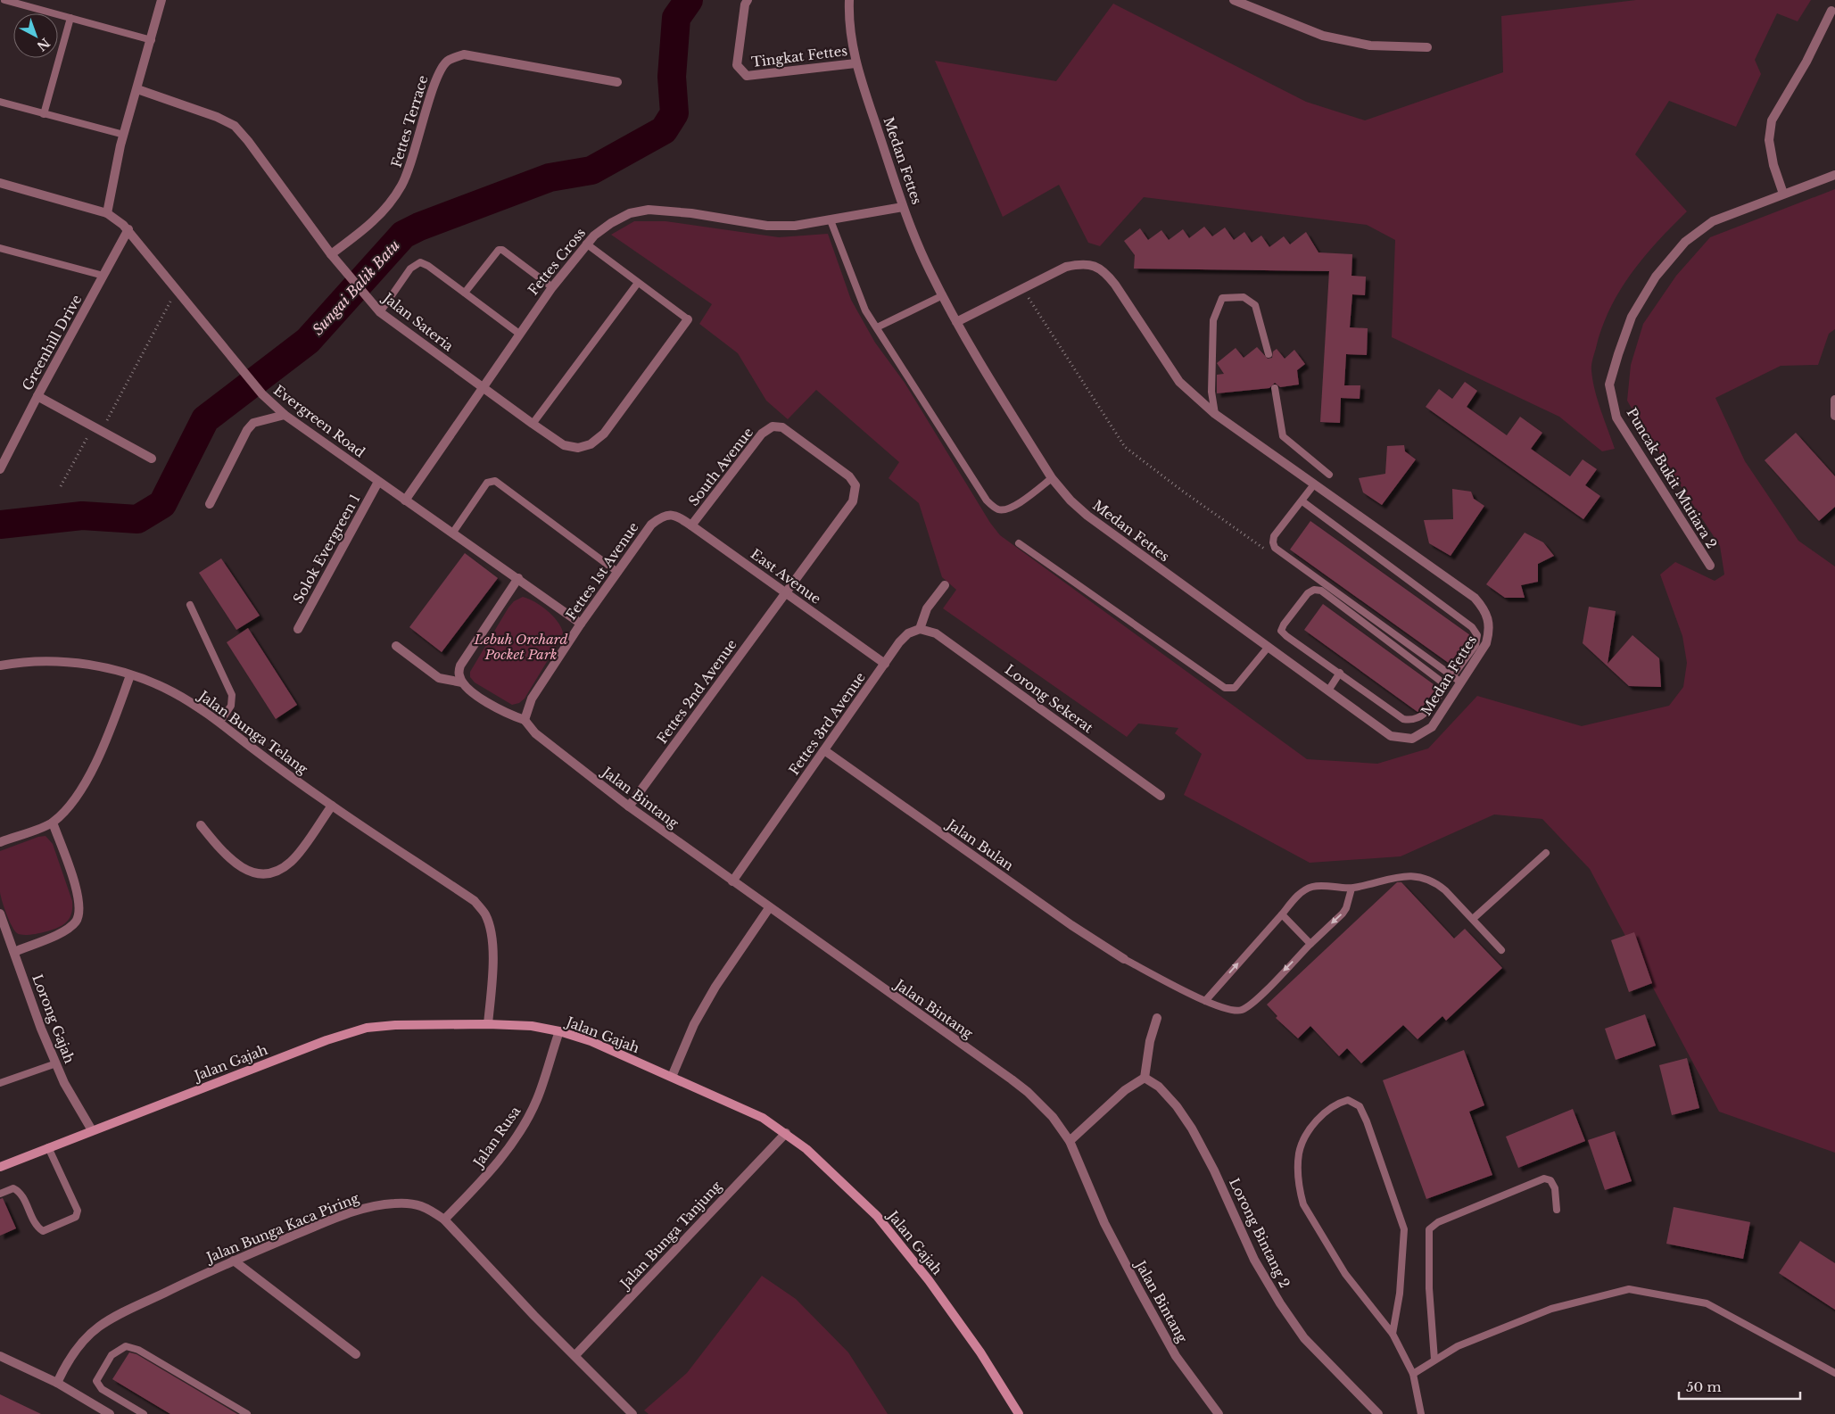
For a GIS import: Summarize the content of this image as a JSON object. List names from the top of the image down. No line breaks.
{"streets":{"street":["Tingkat Fettes","Fettes Terrace","Medan Fettes","Fettes Cross","Jalan Sateria","Greenhill Drive","Evergreen Road","South Avenue","Puncak Bukit Mutiara 2","Solok Evergreen 1","Fettes 1st Avenue","East Avenue","Fettes 2nd Avenue","Lorong Sekerat","Fettes 3rd Avenue","Jalan Bunga Telang","Jalan Bintang","Jalan Bulan","Lorong Gajah","Jalan Gajah","Jalan Rusa","Jalan Bunga Kaca Piring","Lorong Bintang 2","Jalan Bunga Tanjung"]},"crossings":[["Tingkat Fettes","Medan Fettes"],["Fettes Terrace","Jalan Sateria"],["Medan Fettes","Fettes Cross"],["Fettes Cross","Jalan Sateria"],["Fettes Cross","Evergreen Road"],["Greenhill Drive","Evergreen Road"],["Evergreen Road","Solok Evergreen 1"],["Evergreen Road","Fettes 1st Avenue"],["South Avenue","East Avenue"],["South Avenue","Fettes 2nd Avenue"],["Fettes 1st Avenue","East Avenue"],["Fettes 1st Avenue","Jalan Bintang"],["East Avenue","Fettes 2nd Avenue"],["East Avenue","Fettes 3rd Avenue"],["Fettes 2nd Avenue","Jalan Bintang"],["Lorong Sekerat","Fettes 3rd Avenue"],["Fettes 3rd Avenue","Jalan Bintang"],["Fettes 3rd Avenue","Jalan Bulan"],["Jalan Bunga Telang","Jalan Gajah"],["Lorong Gajah","Jalan Gajah"],["Jalan Gajah","Jalan Rusa"],["Jalan Gajah","Jalan Bunga Tanjung"],["Jalan Rusa","Jalan Bunga Kaca Piring"],["Jalan Bunga Kaca Piring","Jalan Bunga Tanjung"]],"water":["Sungai Balik Batu"],"parks":["Lebuh Orchard Pocket Park"],"scale_bar":"50 m","north":"bottom right"}
